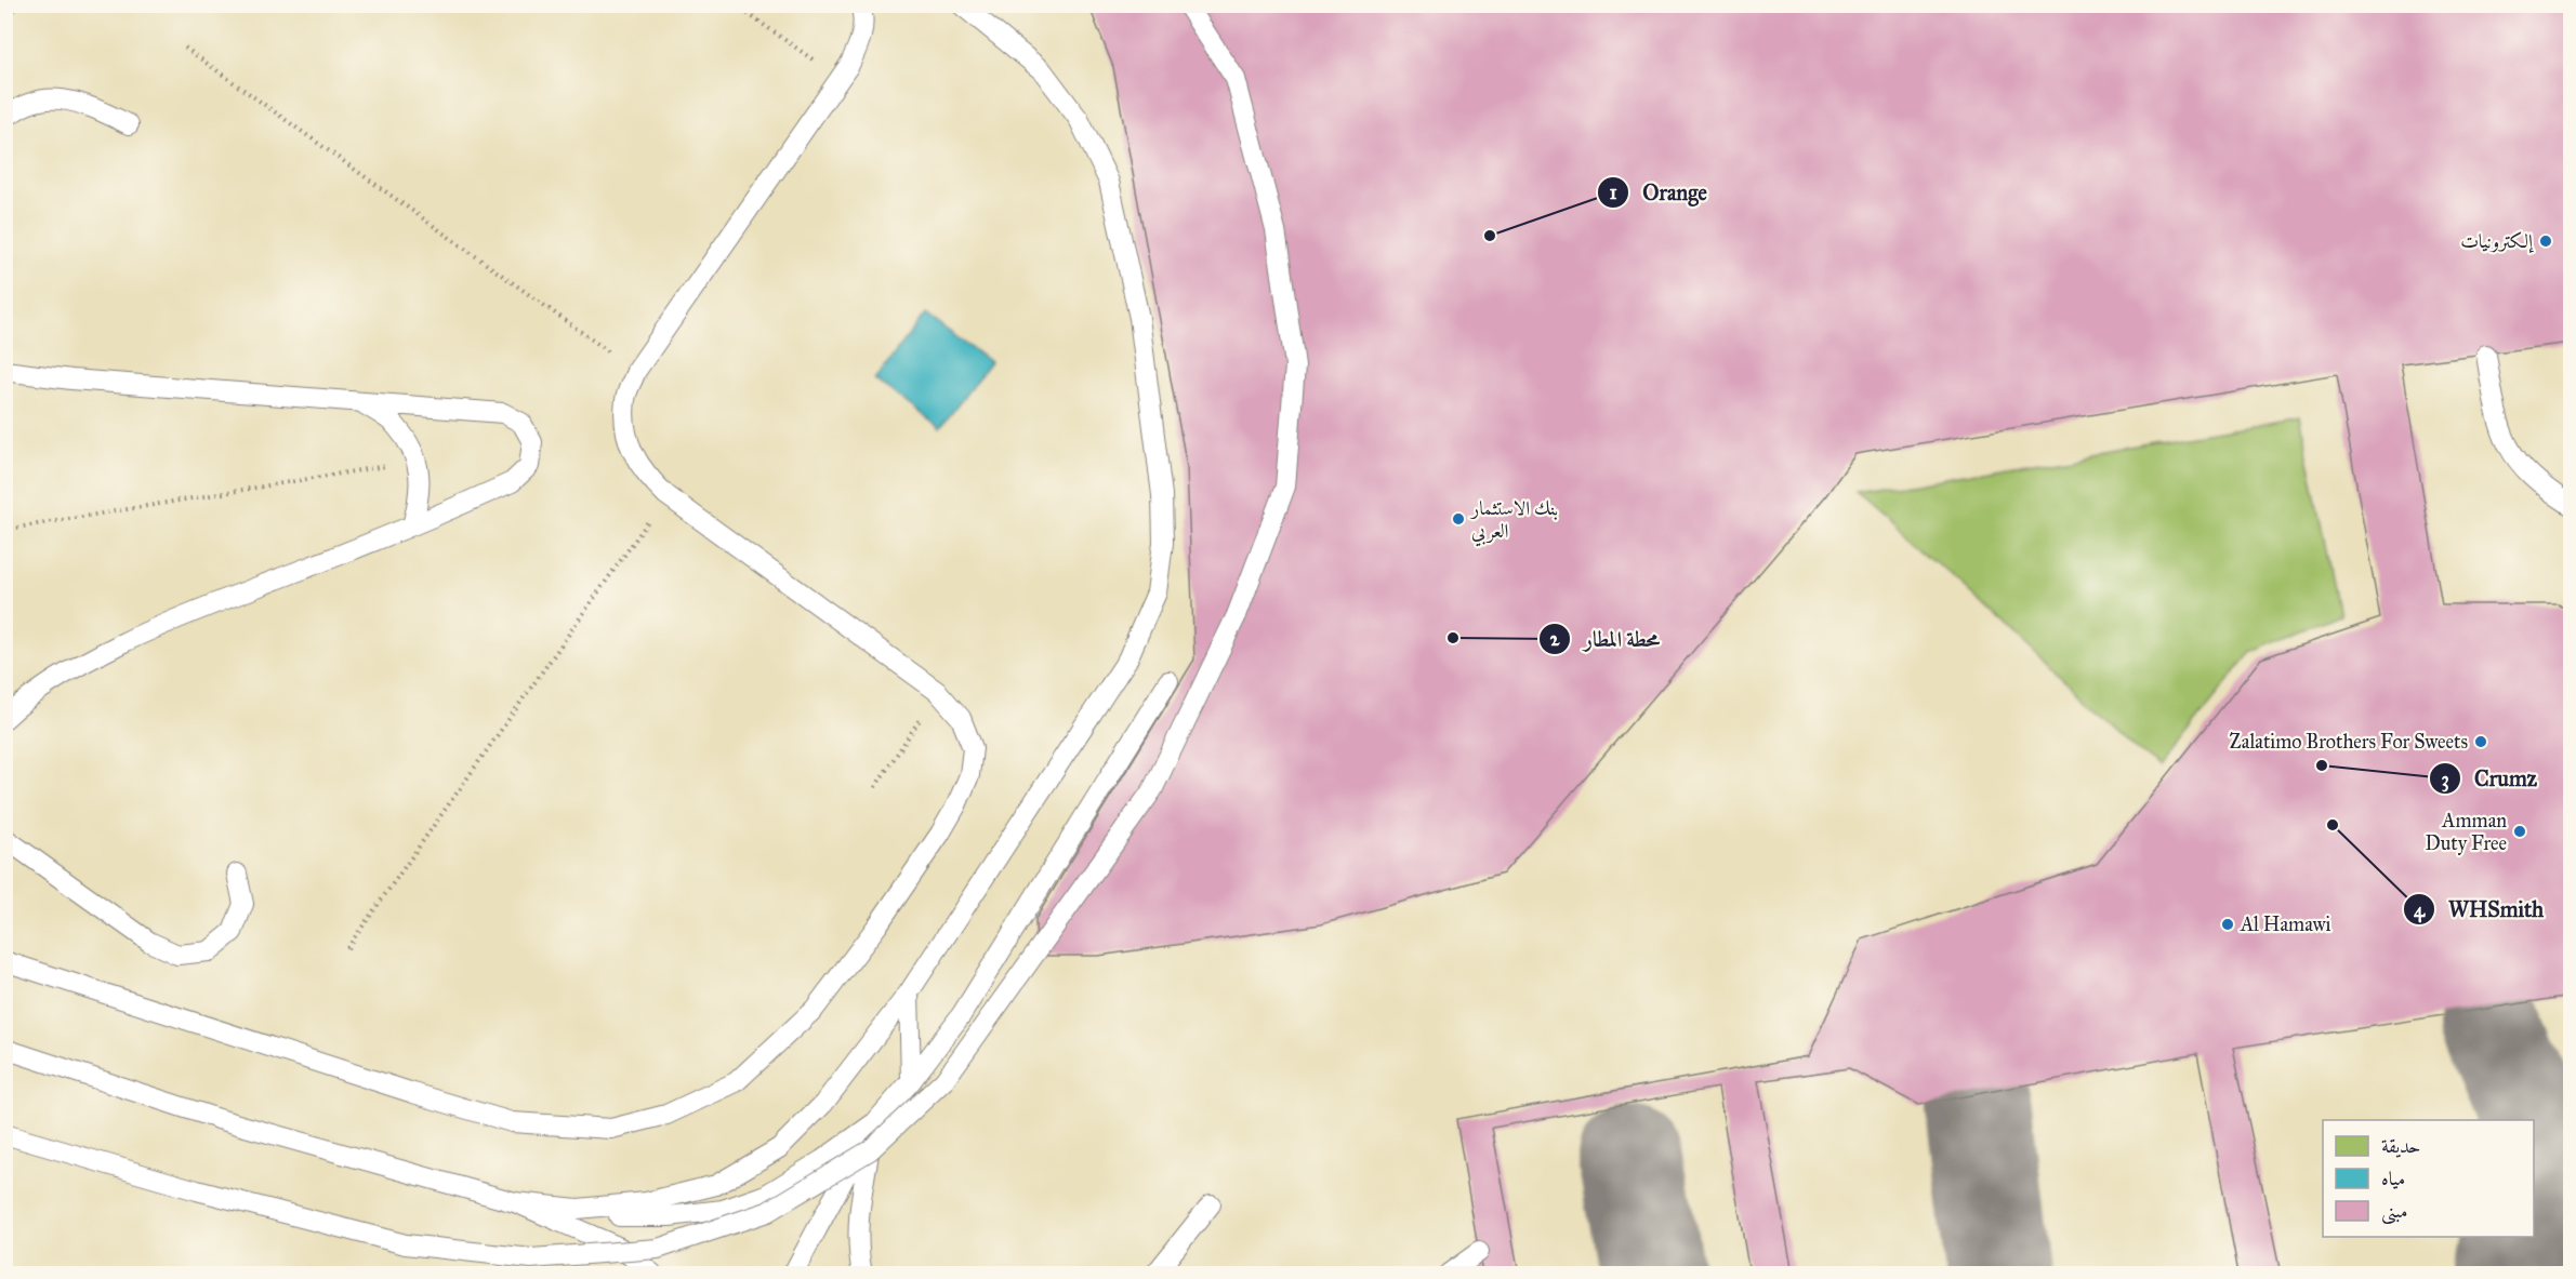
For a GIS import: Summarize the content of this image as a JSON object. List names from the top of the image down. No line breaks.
{"places":["Orange","إلكترونيات","بنك الاستثمار العربي","محطة المطار","Zalatimo Brothers For Sweets","Crumz","WHSmith","Amman Duty Free","Al Hamawi"],"legend":["حديقة","مياه","مبنى"]}
